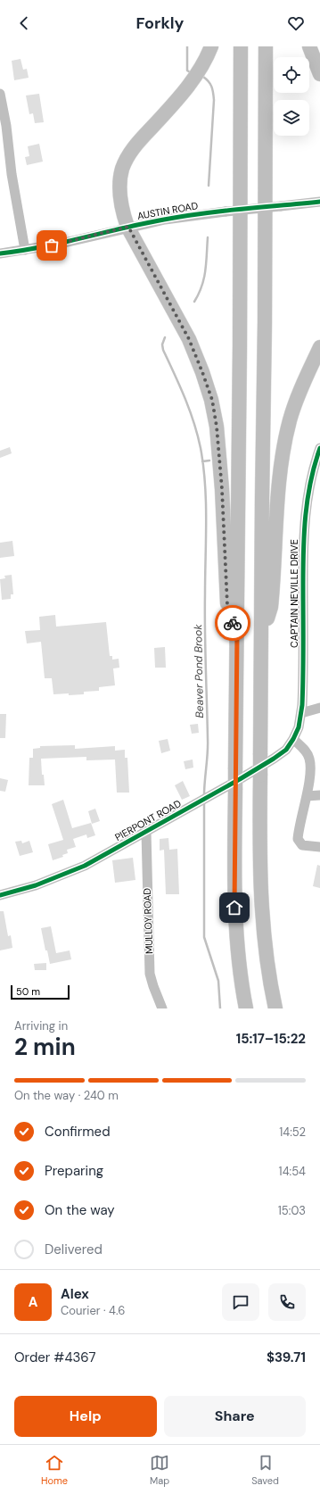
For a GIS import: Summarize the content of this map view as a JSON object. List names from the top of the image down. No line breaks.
{"streets":{"street":["AUSTIN ROAD","CAPTAIN NEVILLE DRIVE","PIERPONT ROAD","MULLOY ROAD"]},"crossings":[["CAPTAIN NEVILLE DRIVE","PIERPONT ROAD"],["PIERPONT ROAD","MULLOY ROAD"]],"water":["Beaver Pond Brook"],"scale_bar":"50 m","page":{"header":"Forkly","scale":"50 m","heading":["2 min","Arriving in","15:17–15:22"],"panel":["Alex","Courier · 4.6","Order #4367","$39.71"],"bar":"On the way · 240 m","list":[["Confirmed","14:52"],["Preparing","14:54"],["On the way","15:03"],"Delivered"],"round":"A","buttons":["Help","Share"],"tabs":["Home","Map","Saved"]}}
